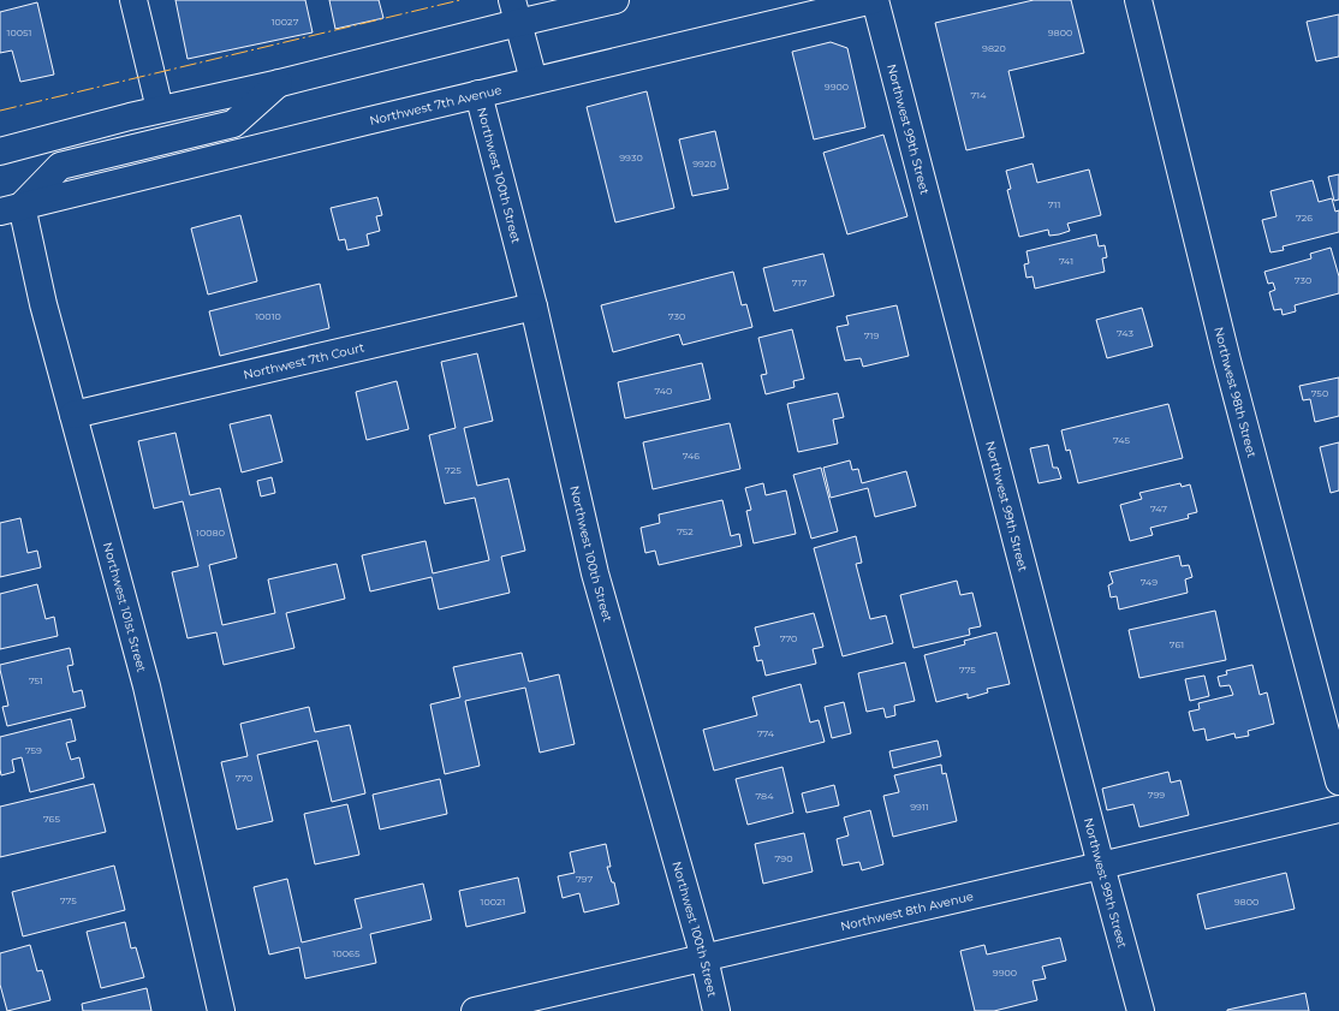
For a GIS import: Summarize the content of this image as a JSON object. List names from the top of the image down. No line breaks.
{"streets":{"street":["Northwest 7th Avenue","Northwest 99th Street","Northwest 100th Street","Northwest 7th Court","Northwest 98th Street","Northwest 101st Street","Northwest 8th Avenue"]},"crossings":[["Northwest 7th Avenue","Northwest 99th Street"],["Northwest 7th Avenue","Northwest 100th Street"],["Northwest 7th Avenue","Northwest 101st Street"],["Northwest 99th Street","Northwest 8th Avenue"],["Northwest 100th Street","Northwest 7th Court"],["Northwest 100th Street","Northwest 8th Avenue"],["Northwest 7th Court","Northwest 101st Street"]],"house_numbers":["10027","10051","9800","9820","9900","714","9930","9920","711","726","741","730","717","10010","730","743","719","740","750","745","746","725","747","752","10080","749","770","761","775","751","774","759","770","799","784","9911","765","790","797","775","10021","9800","10065","9900"]}
